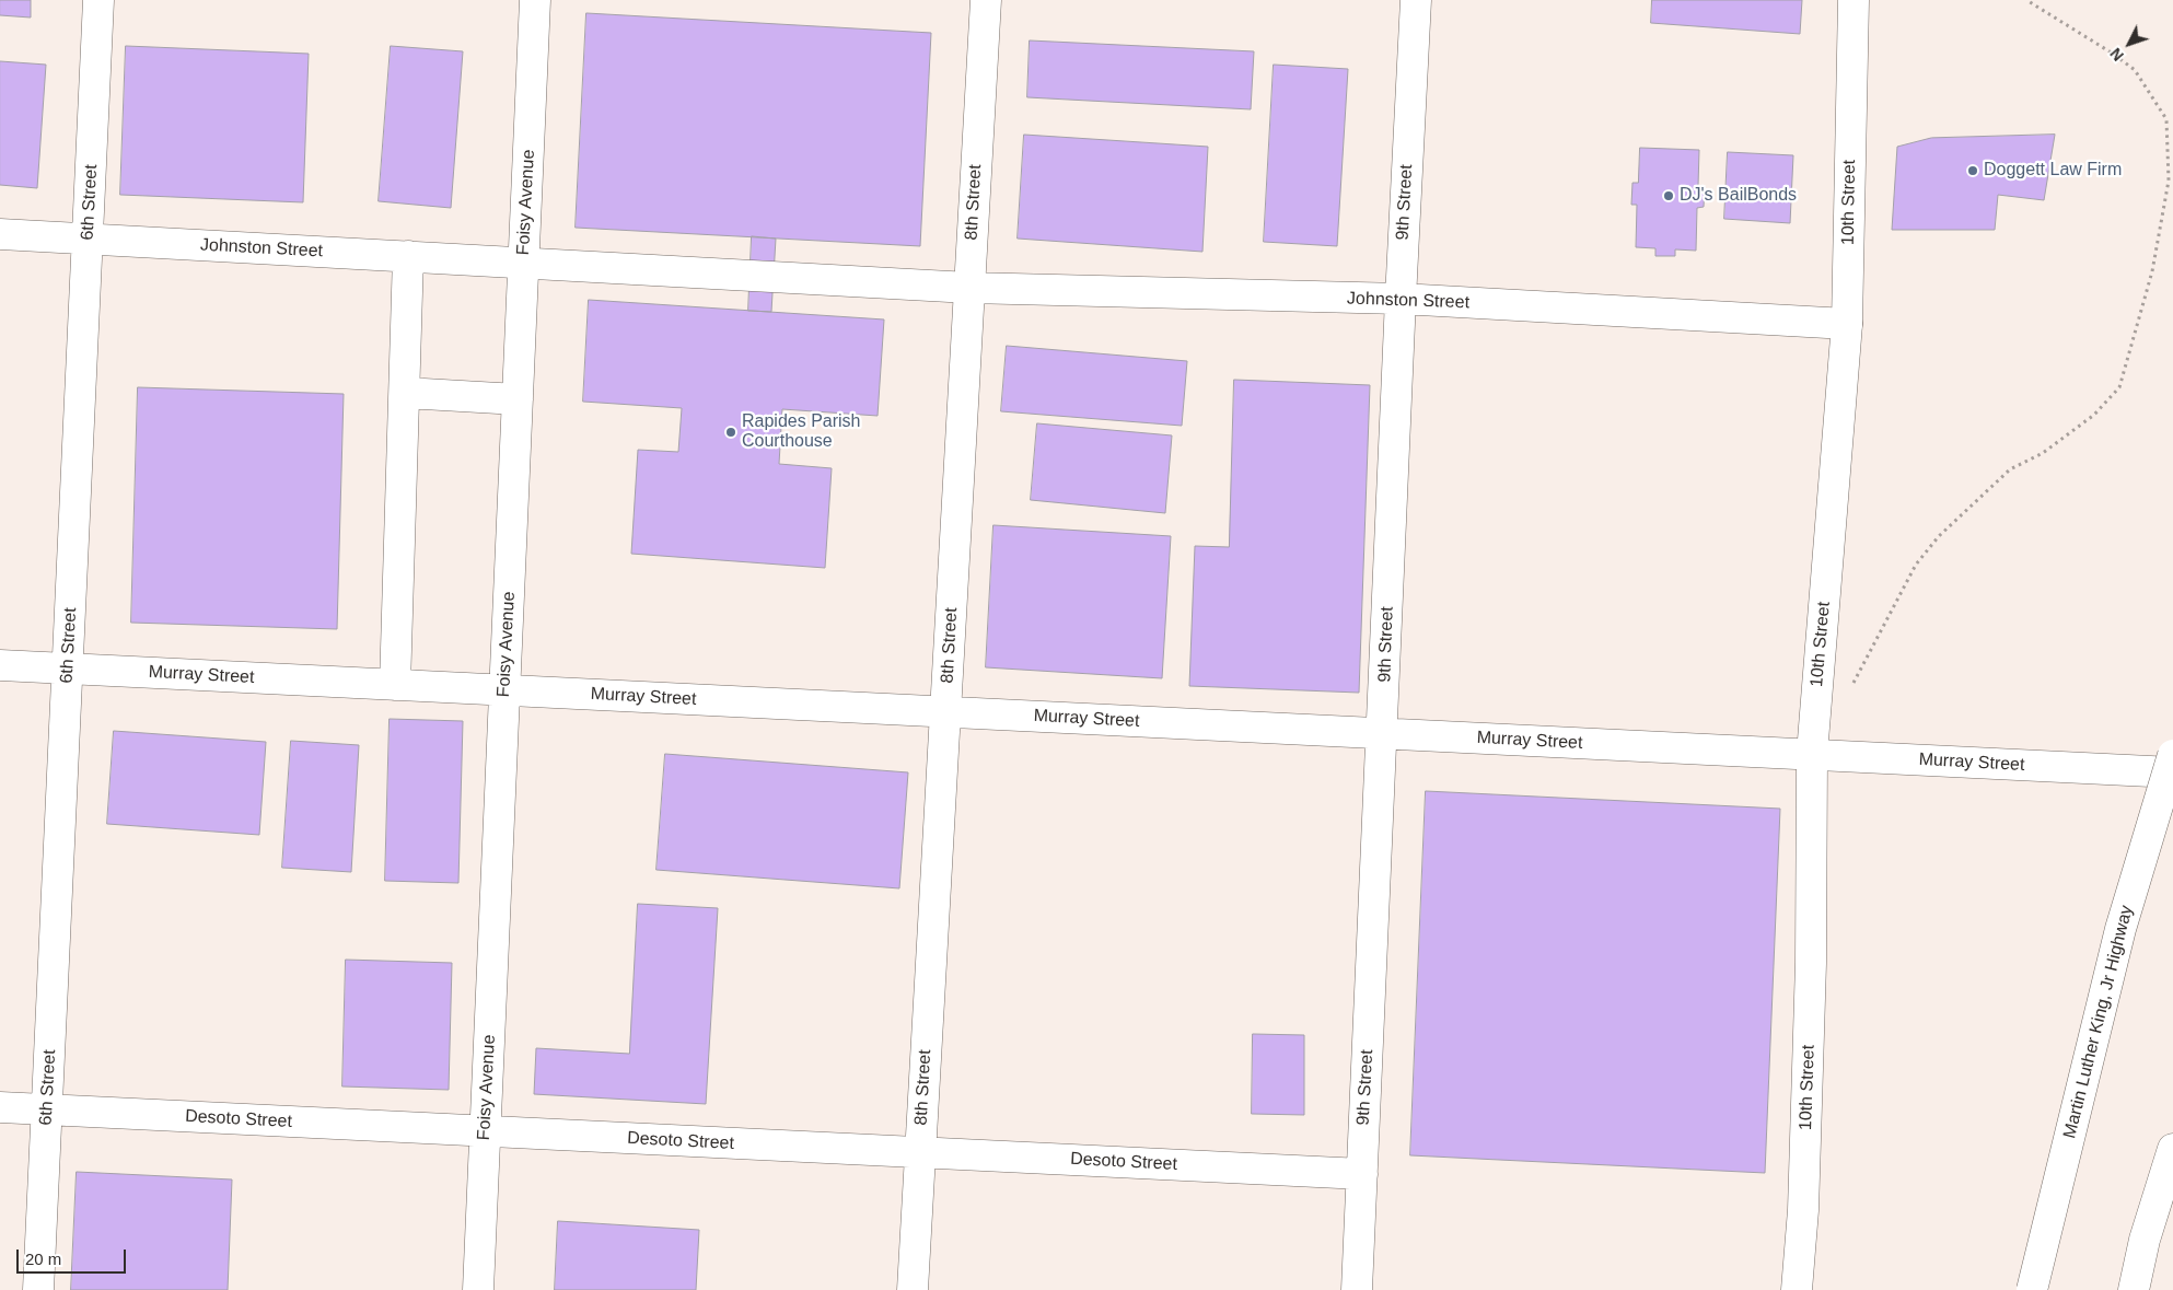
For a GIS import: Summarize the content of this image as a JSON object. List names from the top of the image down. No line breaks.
{"streets":{"main road":["6th Street","Foisy Avenue","8th Street","9th Street","10th Street","Johnston Street","Murray Street","Martin Luther King, Jr Highway","Desoto Street"]},"crossings":[["6th Street","Johnston Street"],["6th Street","Murray Street"],["6th Street","Desoto Street"],["Foisy Avenue","Johnston Street"],["Foisy Avenue","Murray Street"],["Foisy Avenue","Desoto Street"],["8th Street","Johnston Street"],["8th Street","Murray Street"],["8th Street","Desoto Street"],["9th Street","Johnston Street"],["9th Street","Murray Street"],["9th Street","Desoto Street"],["10th Street","Johnston Street"],["10th Street","Murray Street"]],"places":["Doggett Law Firm","DJ's BailBonds","Rapides Parish Courthouse"],"scale_bar":"20 m","north":"bottom left"}
